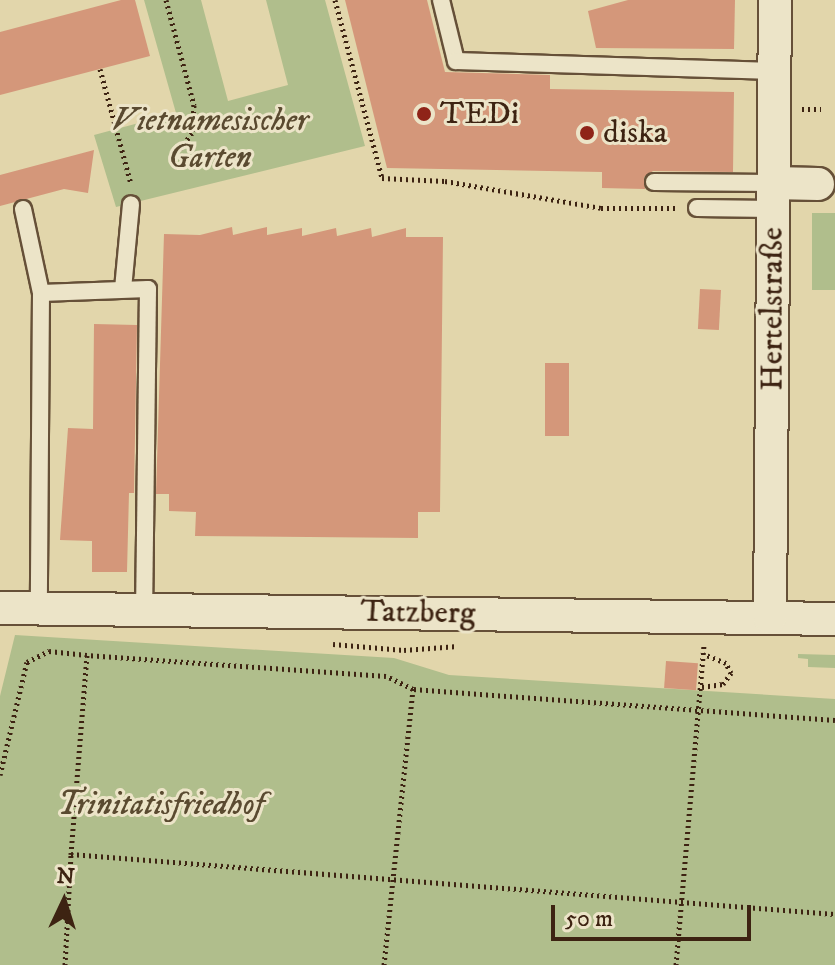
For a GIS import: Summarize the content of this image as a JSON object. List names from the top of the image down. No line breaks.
{"streets":{"street":["Hertelstraße","Tatzberg"]},"crossings":[["Hertelstraße","Tatzberg"]],"parks":["Vietnamesischer Garten","Trinitatisfriedhof"],"places":["TEDi","diska"],"scale_bar":"50 m","north":"top"}
